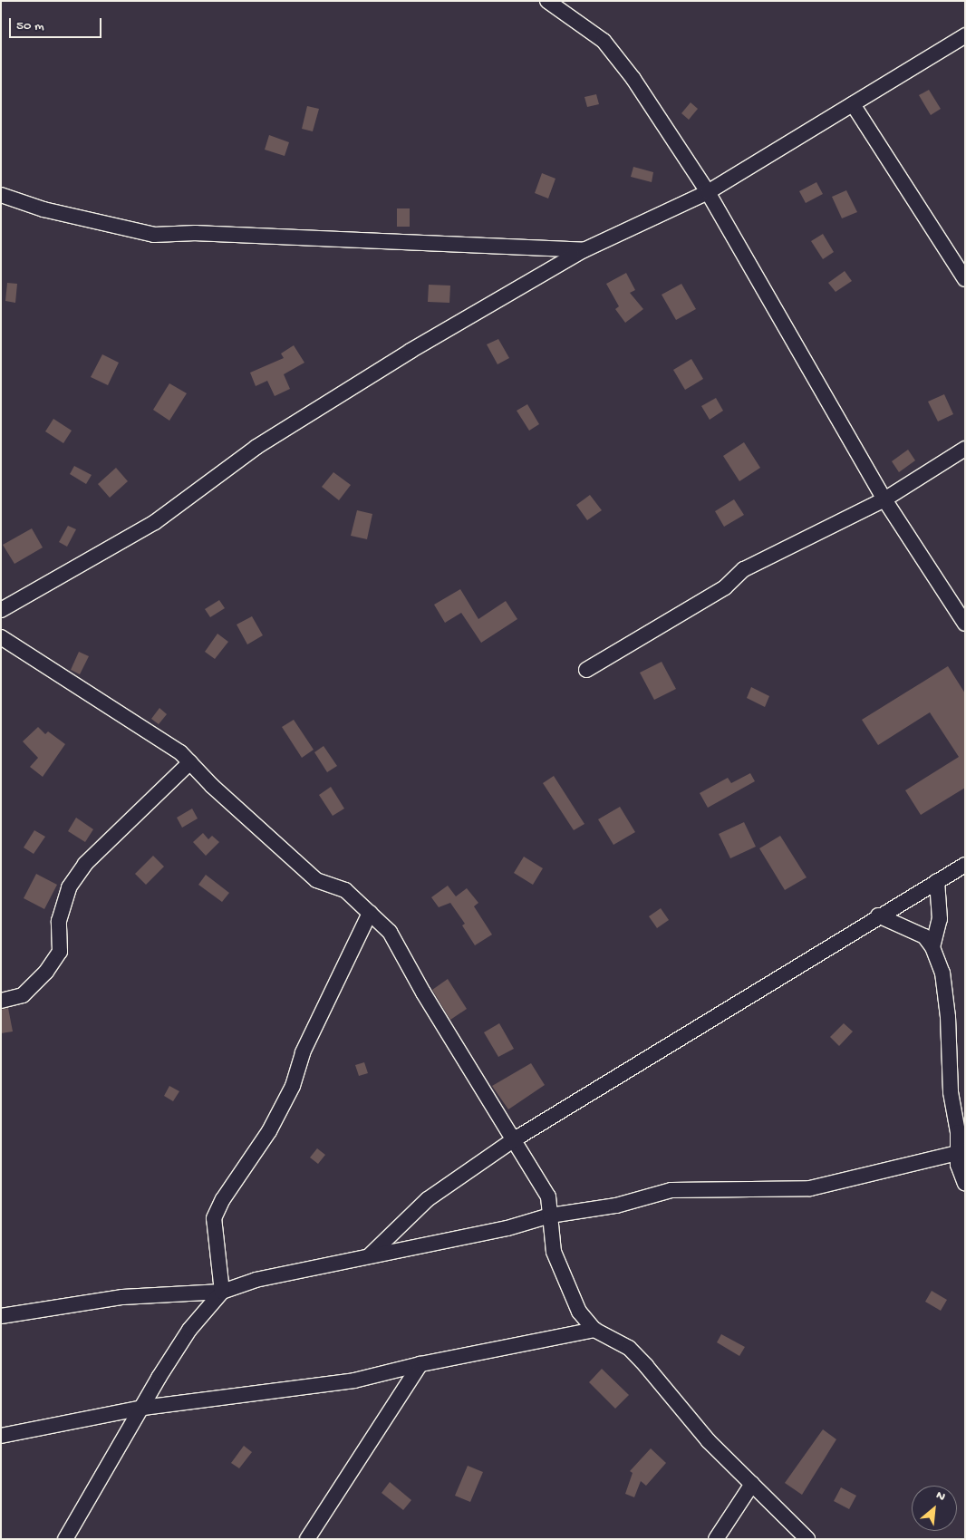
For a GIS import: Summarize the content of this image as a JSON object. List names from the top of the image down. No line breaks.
{"scale_bar":"50 m","north":"top right"}
